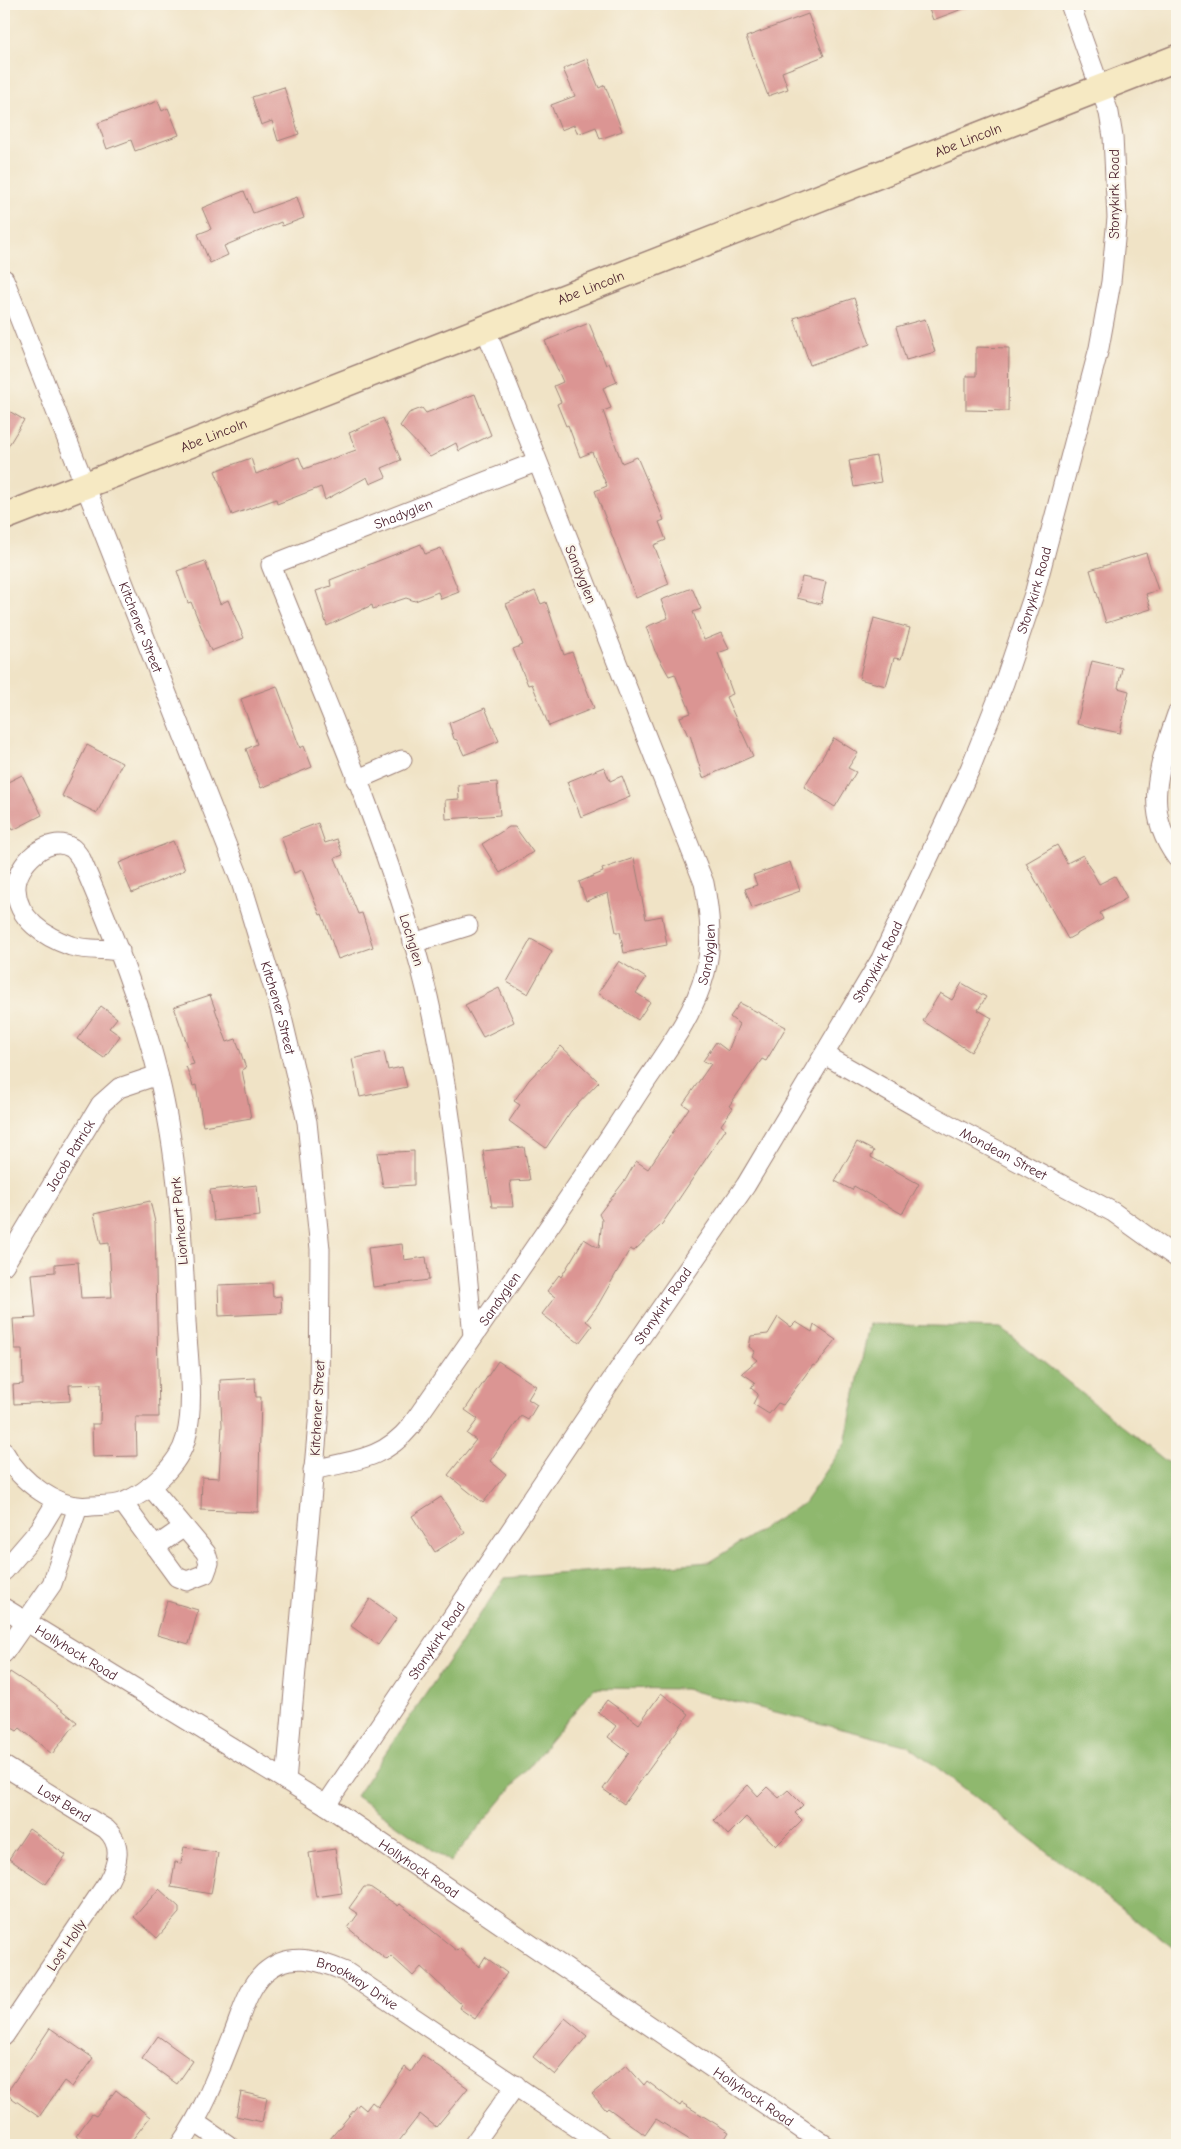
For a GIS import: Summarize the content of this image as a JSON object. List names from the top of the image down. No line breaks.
{"streets":{"street":["Abe Lincoln","Stonykirk Road","Shadyglen","Sandyglen","Kitchener Street","Lochglen","Mondean Street","Jacob Patrick","Lionheart Park","Hollyhock Road","Lost Bend","Lost Holly","Brookway Drive"]},"crossings":[["Abe Lincoln","Stonykirk Road"],["Abe Lincoln","Sandyglen"],["Abe Lincoln","Kitchener Street"],["Stonykirk Road","Mondean Street"],["Stonykirk Road","Hollyhock Road"],["Shadyglen","Sandyglen"],["Shadyglen","Lochglen"],["Sandyglen","Kitchener Street"],["Sandyglen","Lochglen"],["Kitchener Street","Hollyhock Road"],["Jacob Patrick","Lionheart Park"],["Lost Bend","Lost Holly"]]}
